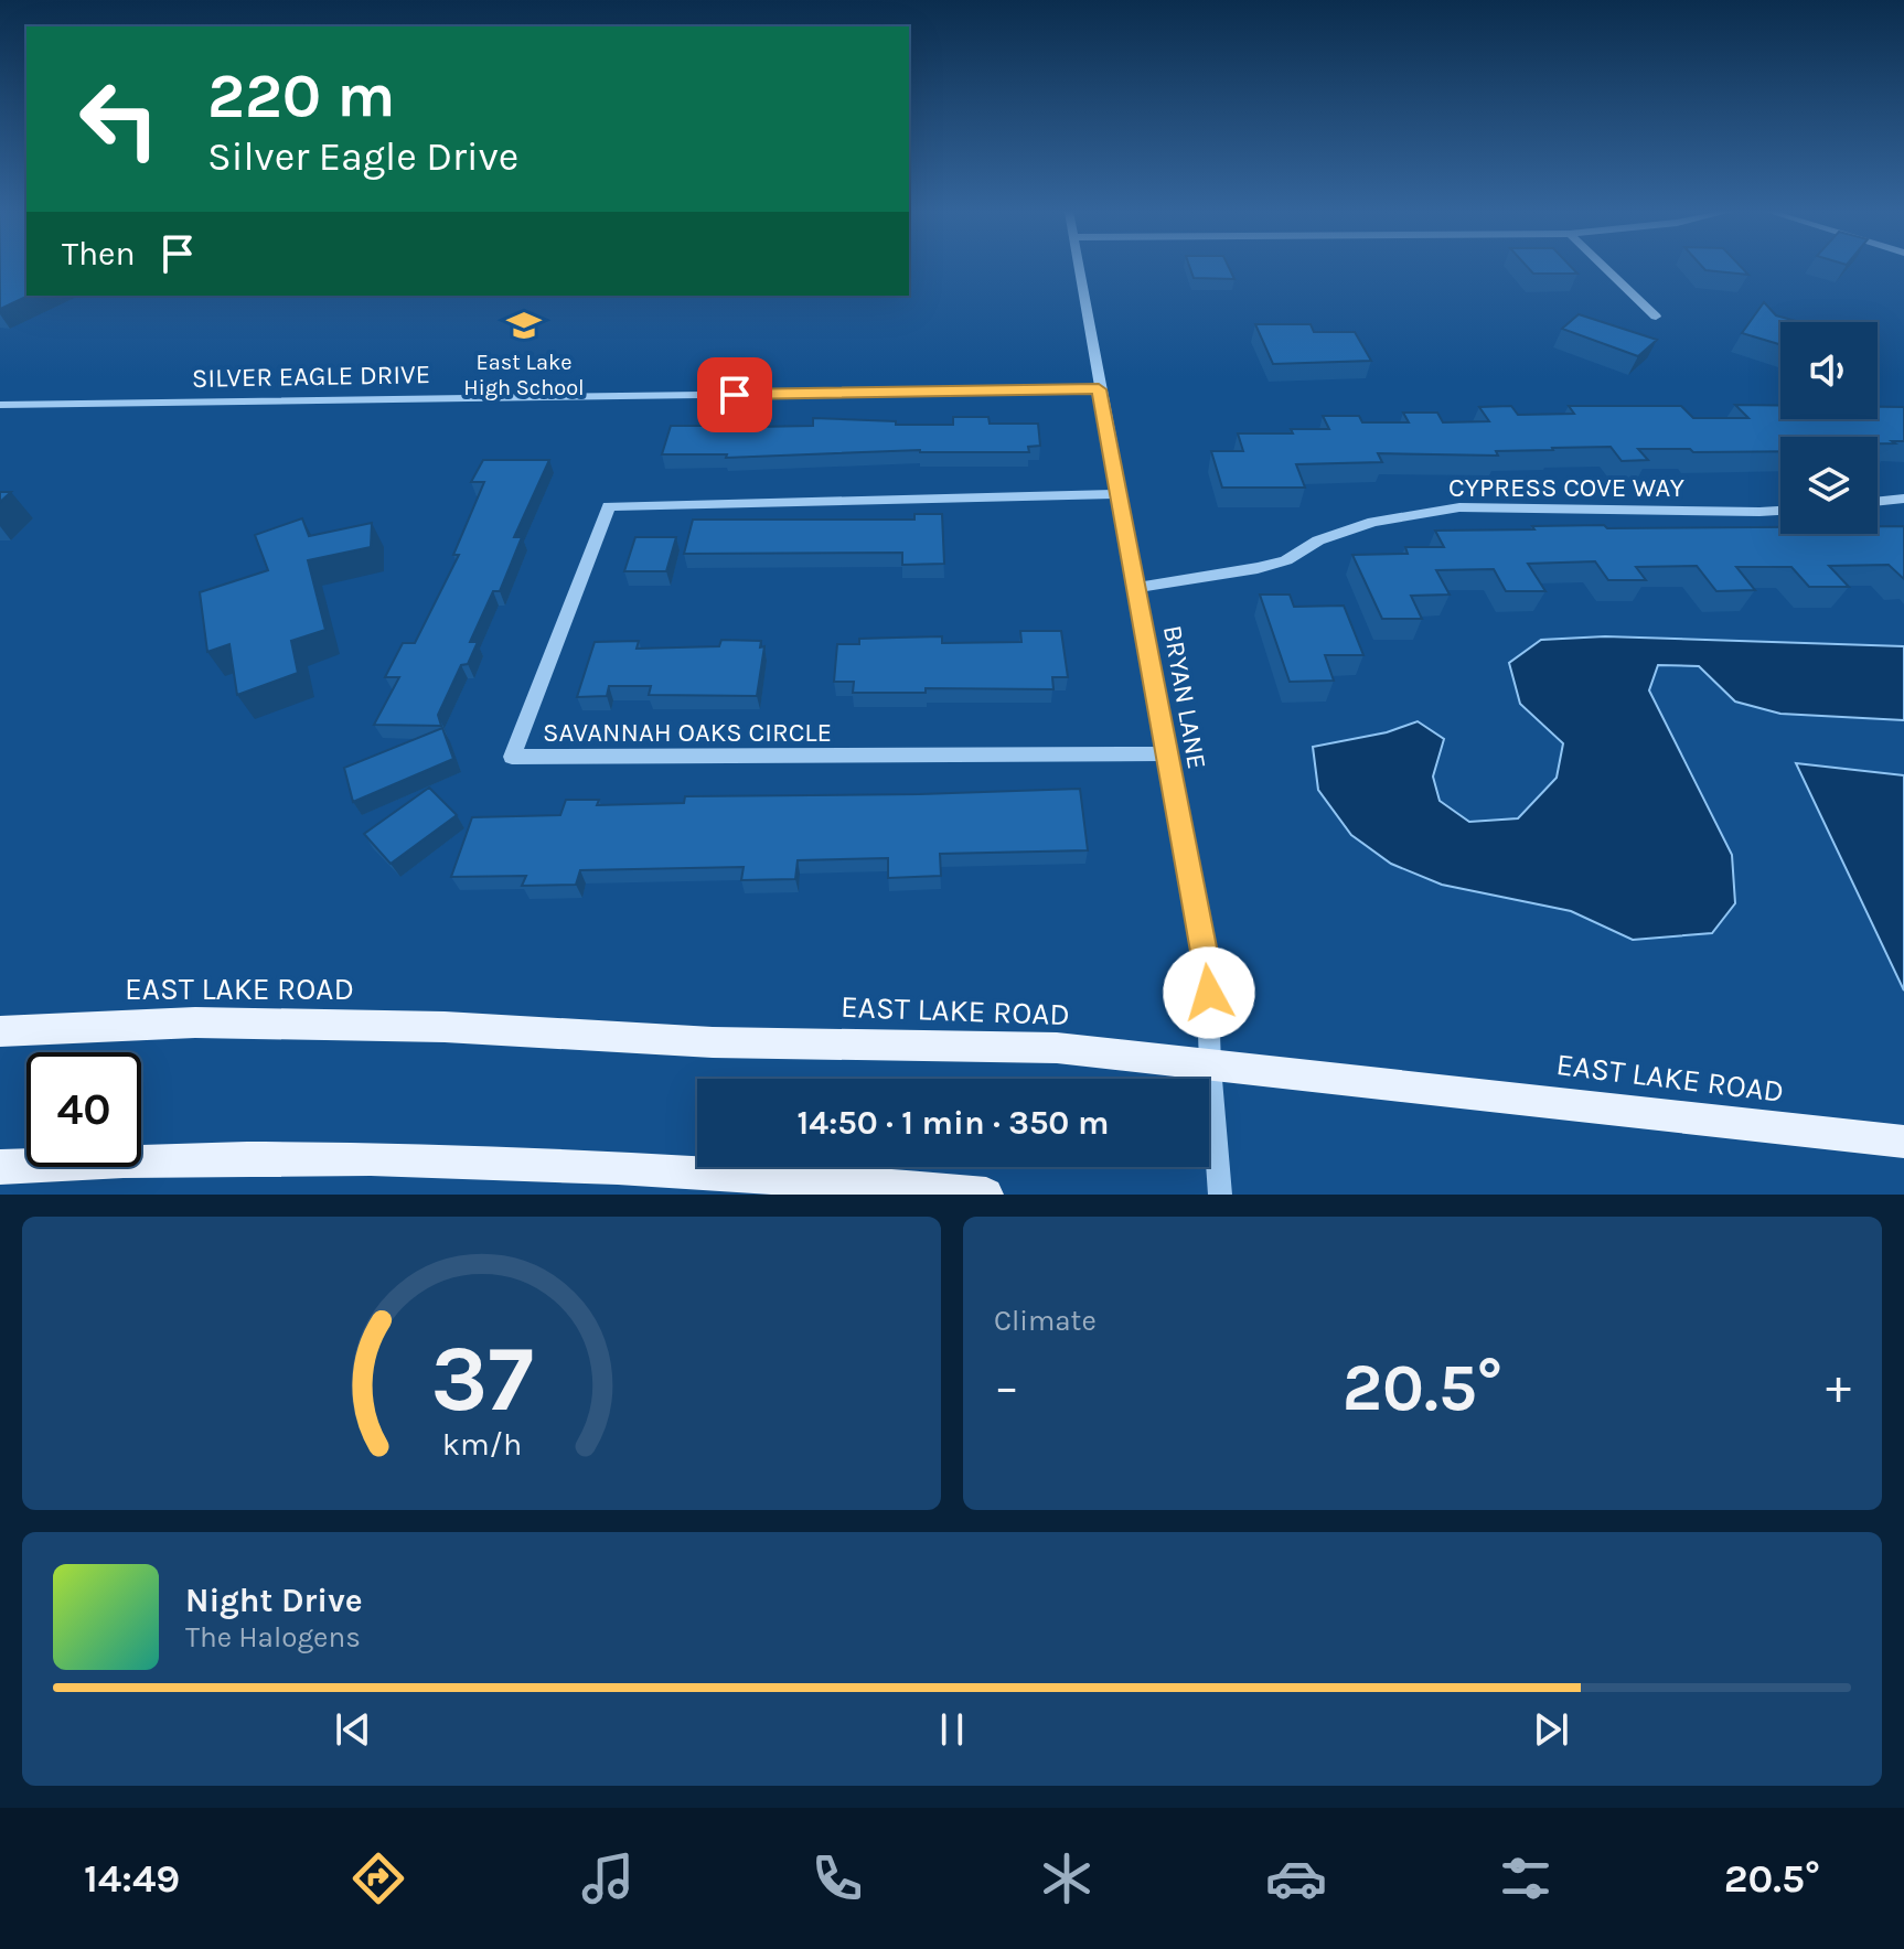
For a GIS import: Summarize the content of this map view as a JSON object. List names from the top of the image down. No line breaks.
{"streets":{"main road":["EAST LAKE ROAD"],"street":["SILVER EAGLE DRIVE","CYPRESS COVE WAY","BRYAN LANE","SAVANNAH OAKS CIRCLE"]},"crossings":[["SILVER EAGLE DRIVE","BRYAN LANE"],["CYPRESS COVE WAY","BRYAN LANE"],["BRYAN LANE","SAVANNAH OAKS CIRCLE"],["BRYAN LANE","EAST LAKE ROAD"]],"places":{"school or university":["East Lake High School"]},"page":{"turn":["220 m","Silver Eagle Drive"],"then":"Then","limit":"40","trip":"14:50 · 1 min · 350 m","tile":"Climate","heat":["−","20.5°","+"],"song":["Night Drive","The Halogens"],"tabs":["14:49","20.5°"],"gauge":["37","km/h"]}}
